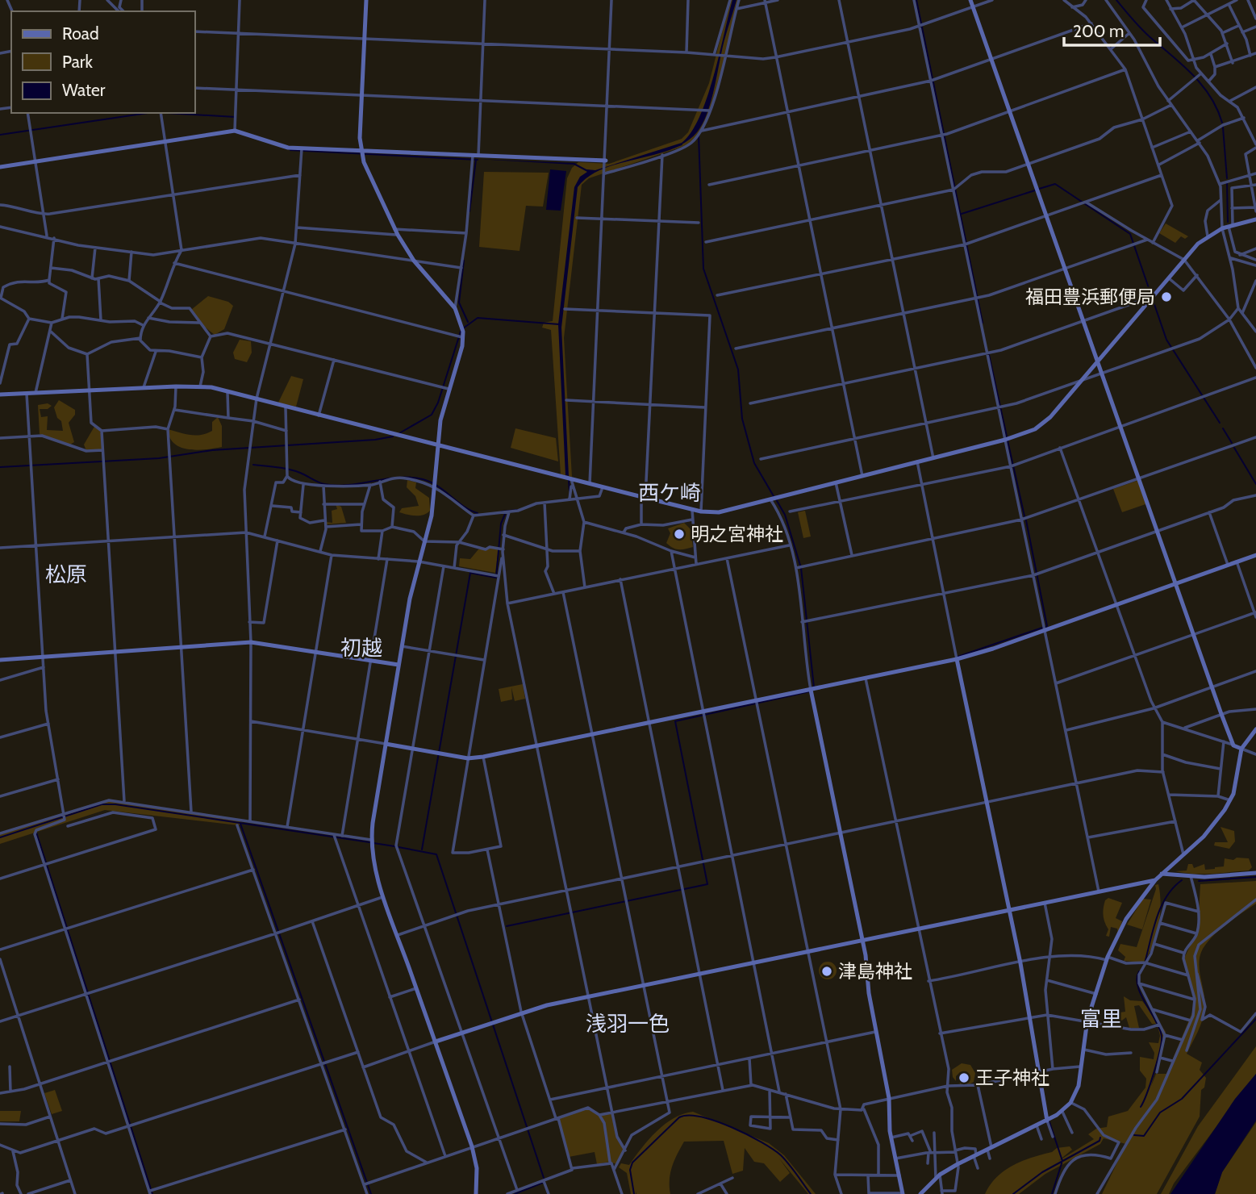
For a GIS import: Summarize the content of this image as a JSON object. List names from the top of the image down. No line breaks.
{"districts":["西ケ崎","松原","初越","富里","浅羽一色"],"places":["福田豊浜郵便局","明之宮神社","津島神社","王子神社"],"legend":["Road","Park","Water"],"scale_bar":"200 m"}
